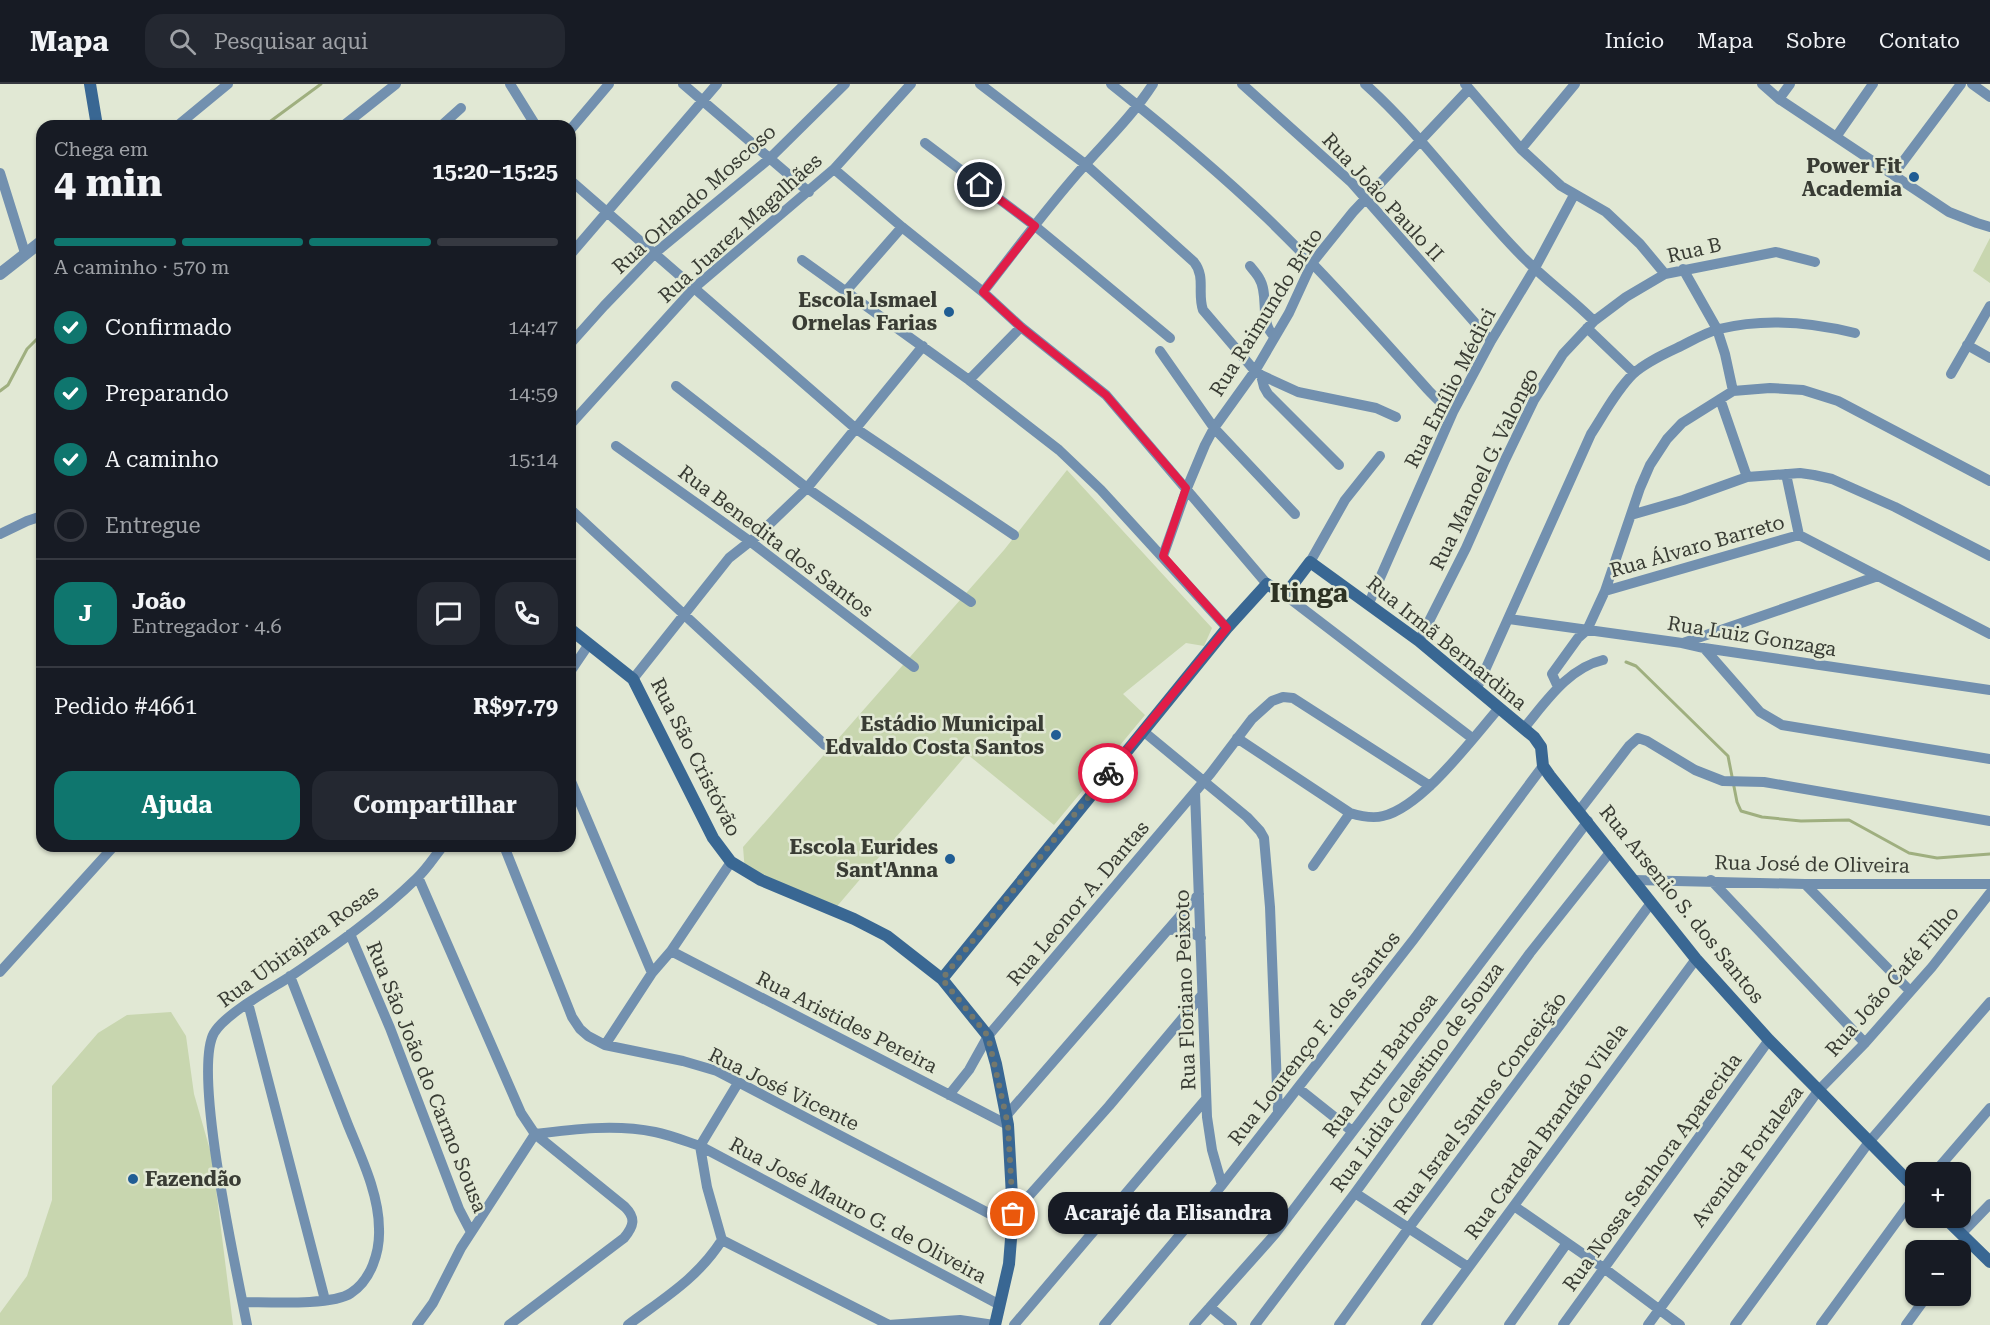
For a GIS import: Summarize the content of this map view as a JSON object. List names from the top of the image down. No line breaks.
{"streets":{"main road":["Rua Irmã Bernardina","Rua São Cristóvão","Rua Arsenio S. dos Santos","Avenida Fortaleza"],"street":["Rua João Paulo II","Rua Orlando Moscoso","Rua Juarez Magalhães","Rua B","Rua Raimundo Brito","Rua Emílio Médici","Rua Manoel G. Valongo","Rua Benedita dos Santos","Rua Álvaro Barreto","Rua Luiz Gonzaga","Rua José de Oliveira","Rua Leonor A. Dantas","Rua Ubirajara Rosas","Rua João Café Filho","Rua Floriano Peixoto","Rua Aristides Pereira","Rua Lourenço F. dos Santos","Rua Artur Barbosa","Rua São João do Carmo Sousa","Rua Lidia Celestino de Souza","Rua José Vicente","Rua Israel Santos Conceição","Rua Cardeal Brandão Vilela","Rua Nossa Senhora Aparecida","Rua José Mauro G. de Oliveira"]},"crossings":[["Rua João Paulo II","Rua Raimundo Brito"],["Rua João Paulo II","Rua Emílio Médici"],["Rua B","Rua Manoel G. Valongo"],["Rua Emílio Médici","Rua Irmã Bernardina"],["Rua Manoel G. Valongo","Rua Irmã Bernardina"],["Rua Irmã Bernardina","Rua Arsenio S. dos Santos"],["Rua Irmã Bernardina","Rua Lourenço F. dos Santos"],["Rua São Cristóvão","Rua Leonor A. Dantas"],["Rua São Cristóvão","Rua Aristides Pereira"],["Rua São Cristóvão","Rua José Vicente"],["Rua São Cristóvão","Rua José Mauro G. de Oliveira"],["Rua José de Oliveira","Rua Arsenio S. dos Santos"],["Rua Leonor A. Dantas","Rua Floriano Peixoto"],["Rua Leonor A. Dantas","Rua Aristides Pereira"],["Rua Arsenio S. dos Santos","Rua João Café Filho"],["Rua Arsenio S. dos Santos","Rua Lourenço F. dos Santos"],["Rua Arsenio S. dos Santos","Rua Artur Barbosa"],["Rua Arsenio S. dos Santos","Rua Lidia Celestino de Souza"],["Rua Arsenio S. dos Santos","Rua Israel Santos Conceição"],["Rua Arsenio S. dos Santos","Rua Cardeal Brandão Vilela"],["Rua Arsenio S. dos Santos","Avenida Fortaleza"],["Rua Arsenio S. dos Santos","Rua Nossa Senhora Aparecida"],["Rua Ubirajara Rosas","Rua São João do Carmo Sousa"],["Rua João Café Filho","Avenida Fortaleza"],["Rua Floriano Peixoto","Rua Lourenço F. dos Santos"]],"districts":["Itinga"],"places":["Power Fit Academia","Escola Ismael Ornelas Farias","Estádio Municipal Edvaldo Costa Santos","Escola Eurides Sant'Anna","Fazendão","Acarajé da Elisandra"],"page":{"header":"Mapa","search":"Pesquisar aqui","nav":["Início","Mapa","Sobre","Contato"],"heading":["4 min","Chega em","15:20–15:25"],"panel":["João","Entregador · 4.6","Pedido #4661","R$97.79"],"bar":"A caminho · 570 m","list":[["Confirmado","14:47"],["Preparando","14:59"],["A caminho","15:14"],"Entregue"],"round":"J","buttons":["Ajuda","Compartilhar"],"map_buttons":["+","−"],"bubble":"Acarajé da Elisandra"}}
